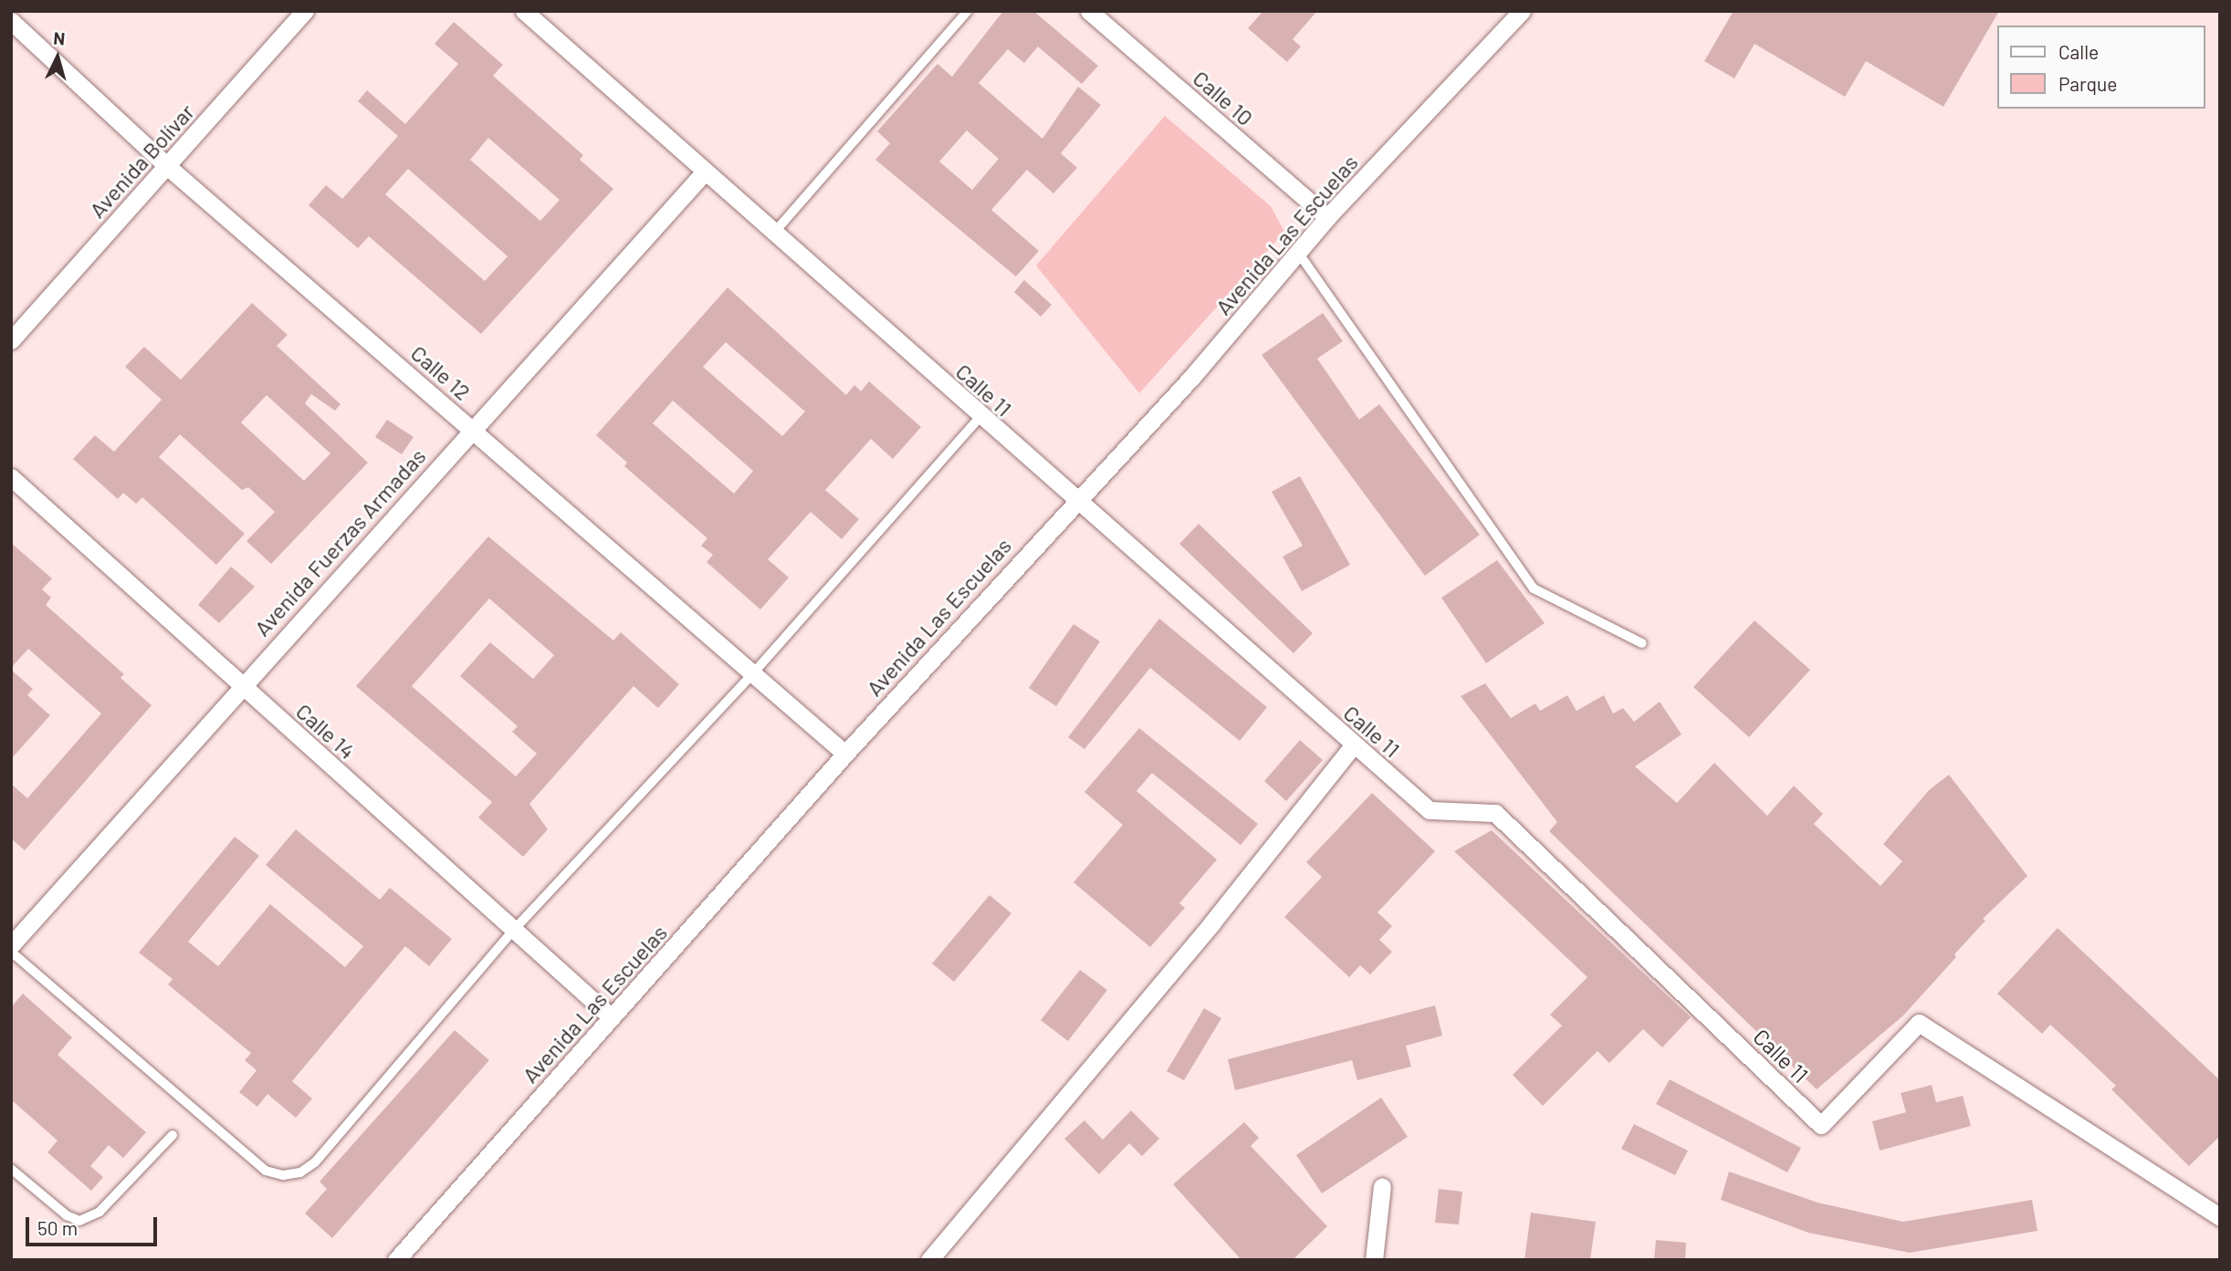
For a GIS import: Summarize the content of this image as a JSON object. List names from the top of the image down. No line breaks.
{"streets":{"street":["Calle 10","Avenida Bolívar","Avenida Las Escuelas","Calle 12","Calle 11","Avenida Fuerzas Armadas","Calle 14"]},"crossings":[["Calle 10","Avenida Las Escuelas"],["Avenida Bolívar","Calle 12"],["Avenida Las Escuelas","Calle 12"],["Avenida Las Escuelas","Calle 11"],["Avenida Las Escuelas","Calle 14"],["Calle 12","Avenida Fuerzas Armadas"],["Calle 11","Avenida Fuerzas Armadas"],["Avenida Fuerzas Armadas","Calle 14"]],"legend":["Calle","Parque"],"scale_bar":"50 m","north":"top"}
